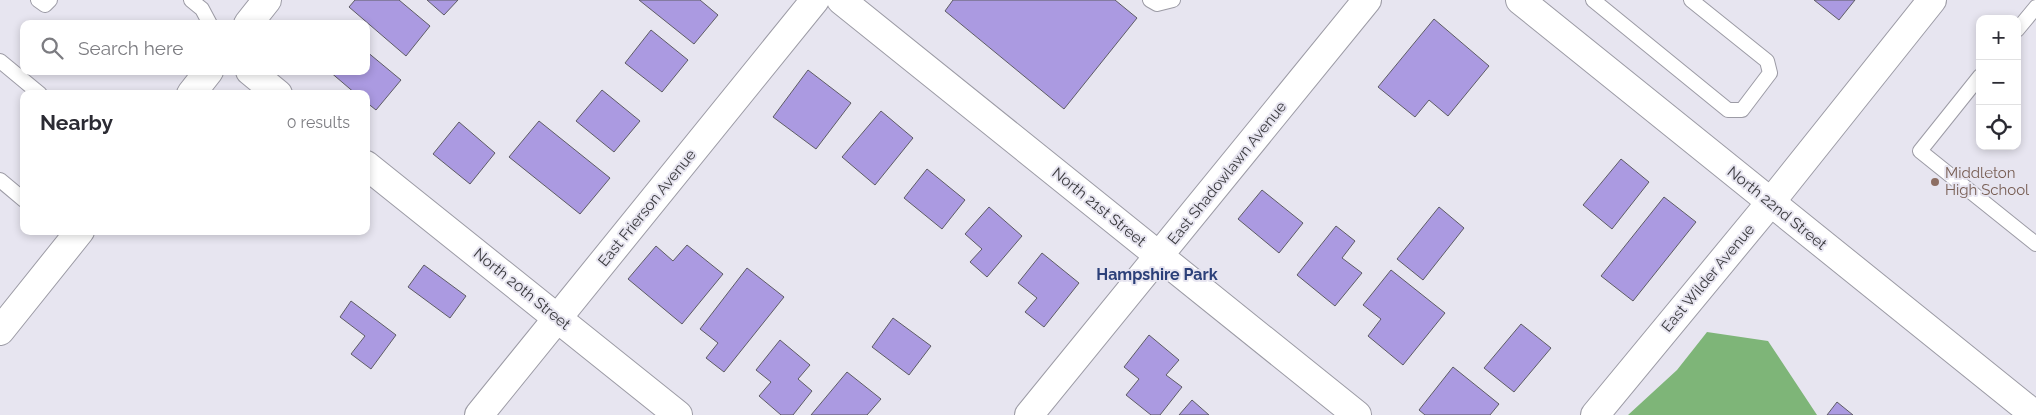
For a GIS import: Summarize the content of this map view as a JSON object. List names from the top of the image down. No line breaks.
{"streets":{"street":["East Shadowlawn Avenue","North 21st Street","East Frierson Avenue","North 22nd Street","East Wilder Avenue","North 20th Street"]},"crossings":[["East Shadowlawn Avenue","North 21st Street"],["East Frierson Avenue","North 20th Street"],["North 22nd Street","East Wilder Avenue"]],"districts":["Hampshire Park"],"places":["Middleton High School"],"page":{"map_buttons":["+","−"],"search":"Search here","heading":["Nearby","0 results"]}}
